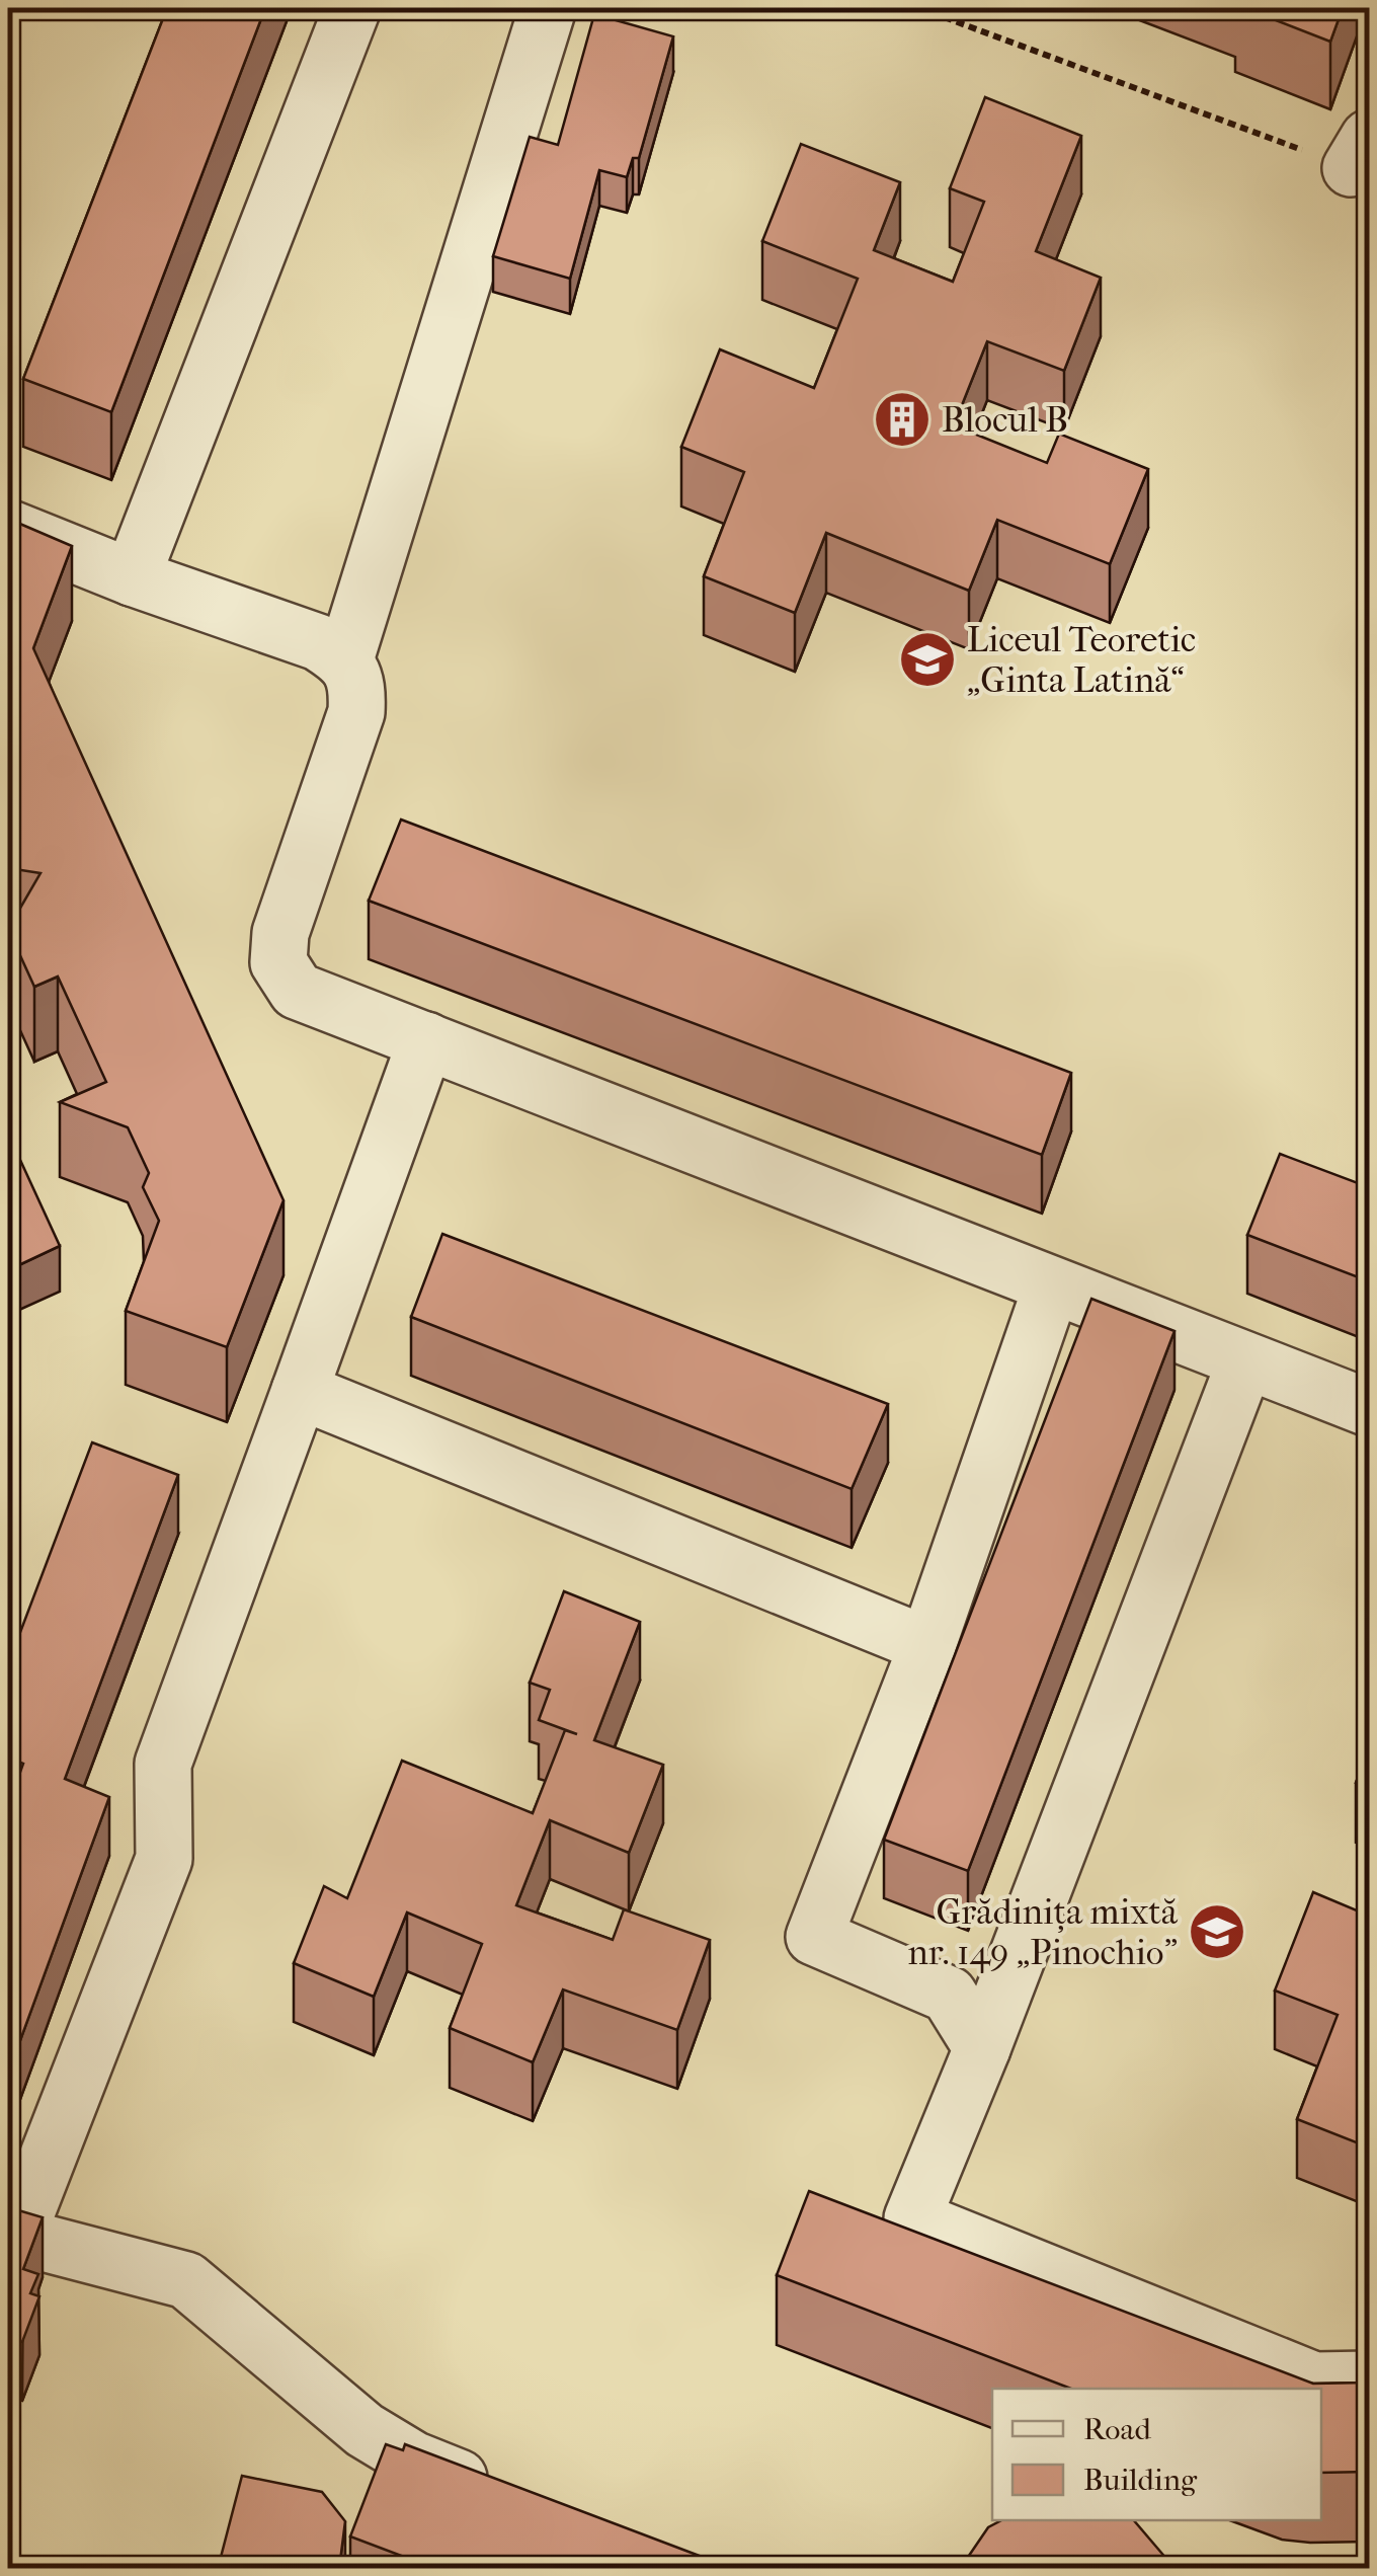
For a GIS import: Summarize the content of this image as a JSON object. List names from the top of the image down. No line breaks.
{"places":{"building":["Blocul B"],"school or university":["Liceul Teoretic „Ginta Latină“","Grădinița mixtă nr. 149 „Pinochio”"]},"legend":["Road","Building"]}
